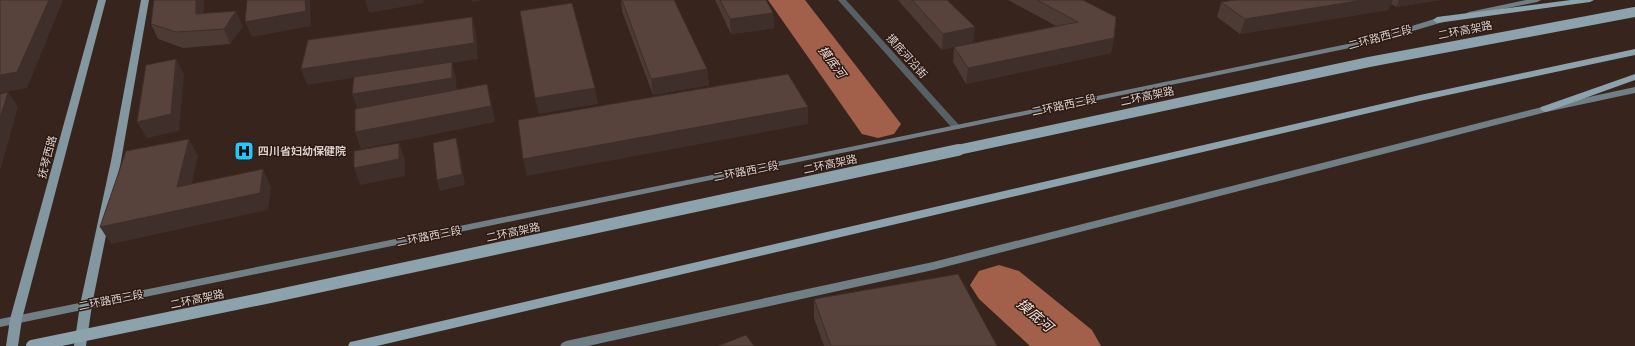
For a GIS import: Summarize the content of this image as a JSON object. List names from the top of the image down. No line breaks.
{"streets":{"highway":["二环高架路"],"main road":["二环路西三段","抚琴西路"],"street":["摸底河沿街"]},"crossings":[["二环路西三段","摸底河沿街"],["二环路西三段","抚琴西路"]],"water":["摸底河"],"places":{"hospital":["四川省妇幼保健院"]}}
